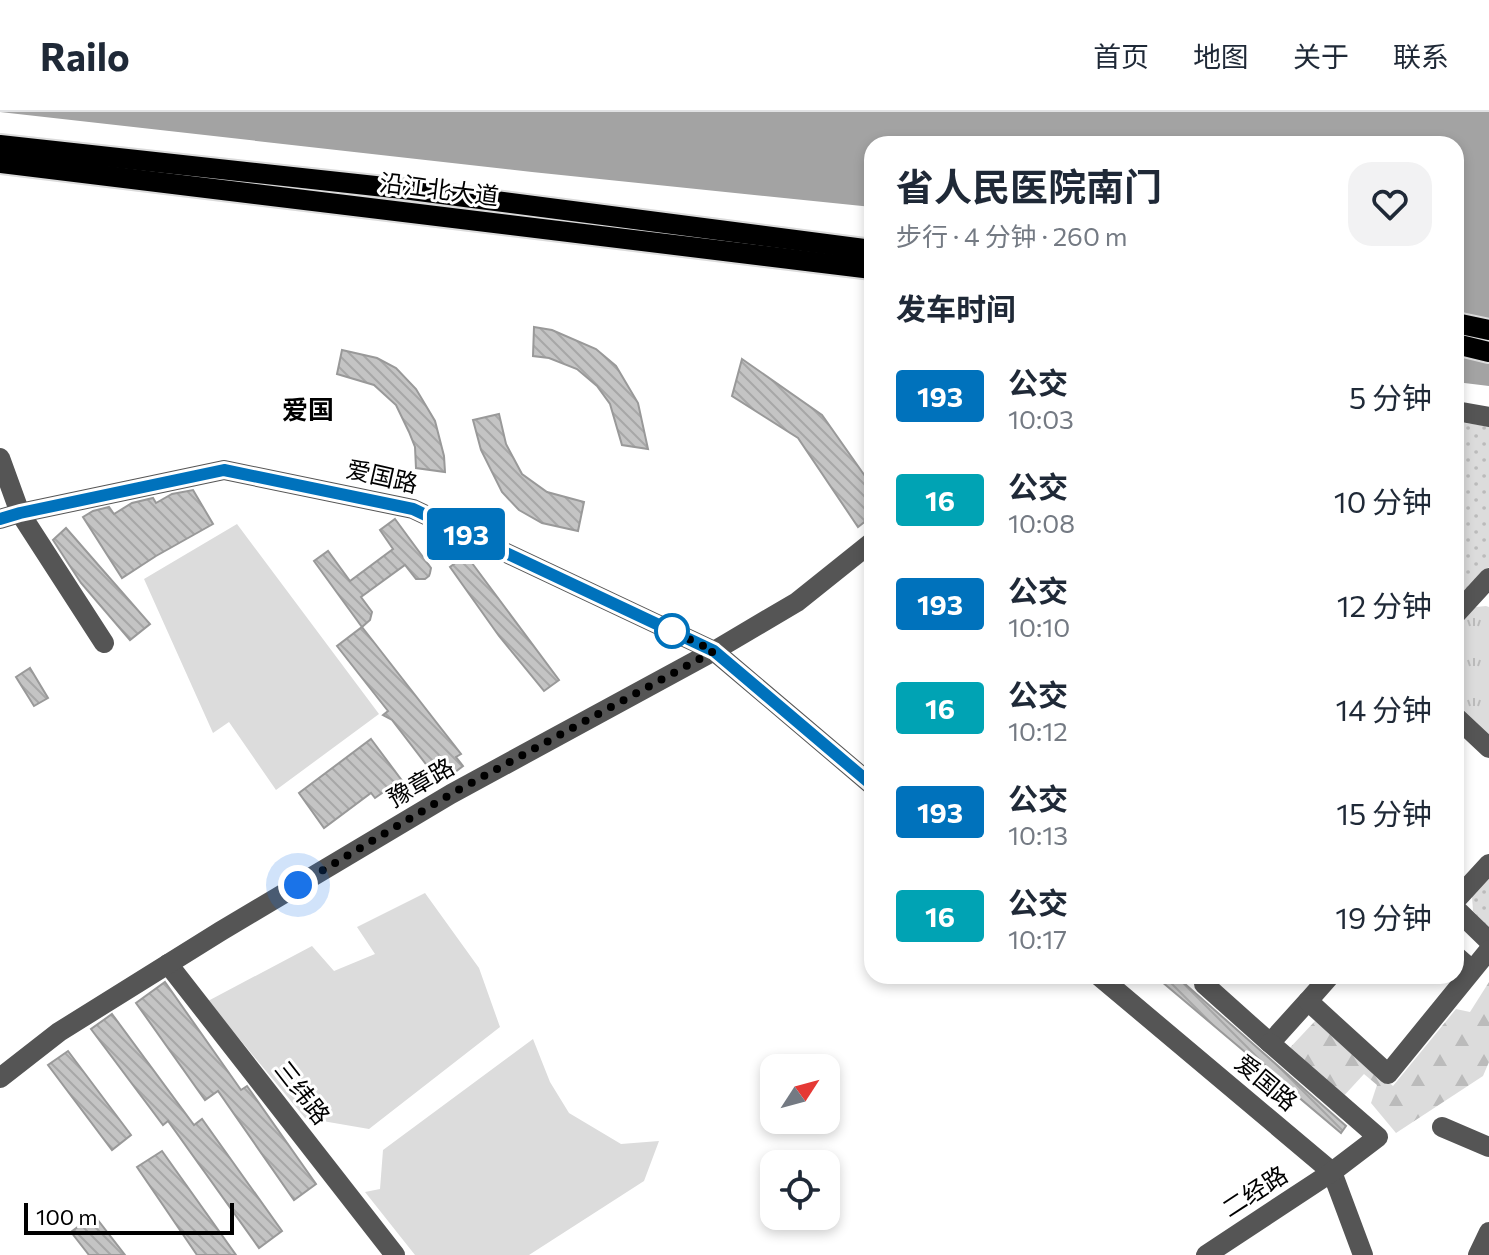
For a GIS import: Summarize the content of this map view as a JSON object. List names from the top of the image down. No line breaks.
{"streets":{"main road":["沿江北大道"],"street":["爱国路","豫章路","三纬路","二经路"]},"crossings":[["爱国路","豫章路"],["爱国路","二经路"],["豫章路","三纬路"]],"districts":["爱国"],"lines":["bus line 193"],"scale_bar":"100 m","north":"top right","page":{"header":"Railo","nav":["首页","地图","关于","联系"],"on_map":"193","heading":[["省人民医院南门","步行 · 4 分钟 · 260 m"],"发车时间"],"list":[{"mark":"193","name":"公交","note":"10:03","value":"5 分钟"},{"mark":"16","name":"公交","note":"10:08","value":"10 分钟"},{"mark":"193","name":"公交","note":"10:10","value":"12 分钟"},{"mark":"16","name":"公交","note":"10:12","value":"14 分钟"},{"mark":"193","name":"公交","note":"10:13","value":"15 分钟"},{"mark":"16","name":"公交","note":"10:17","value":"19 分钟"}],"scale":"100 m"}}
